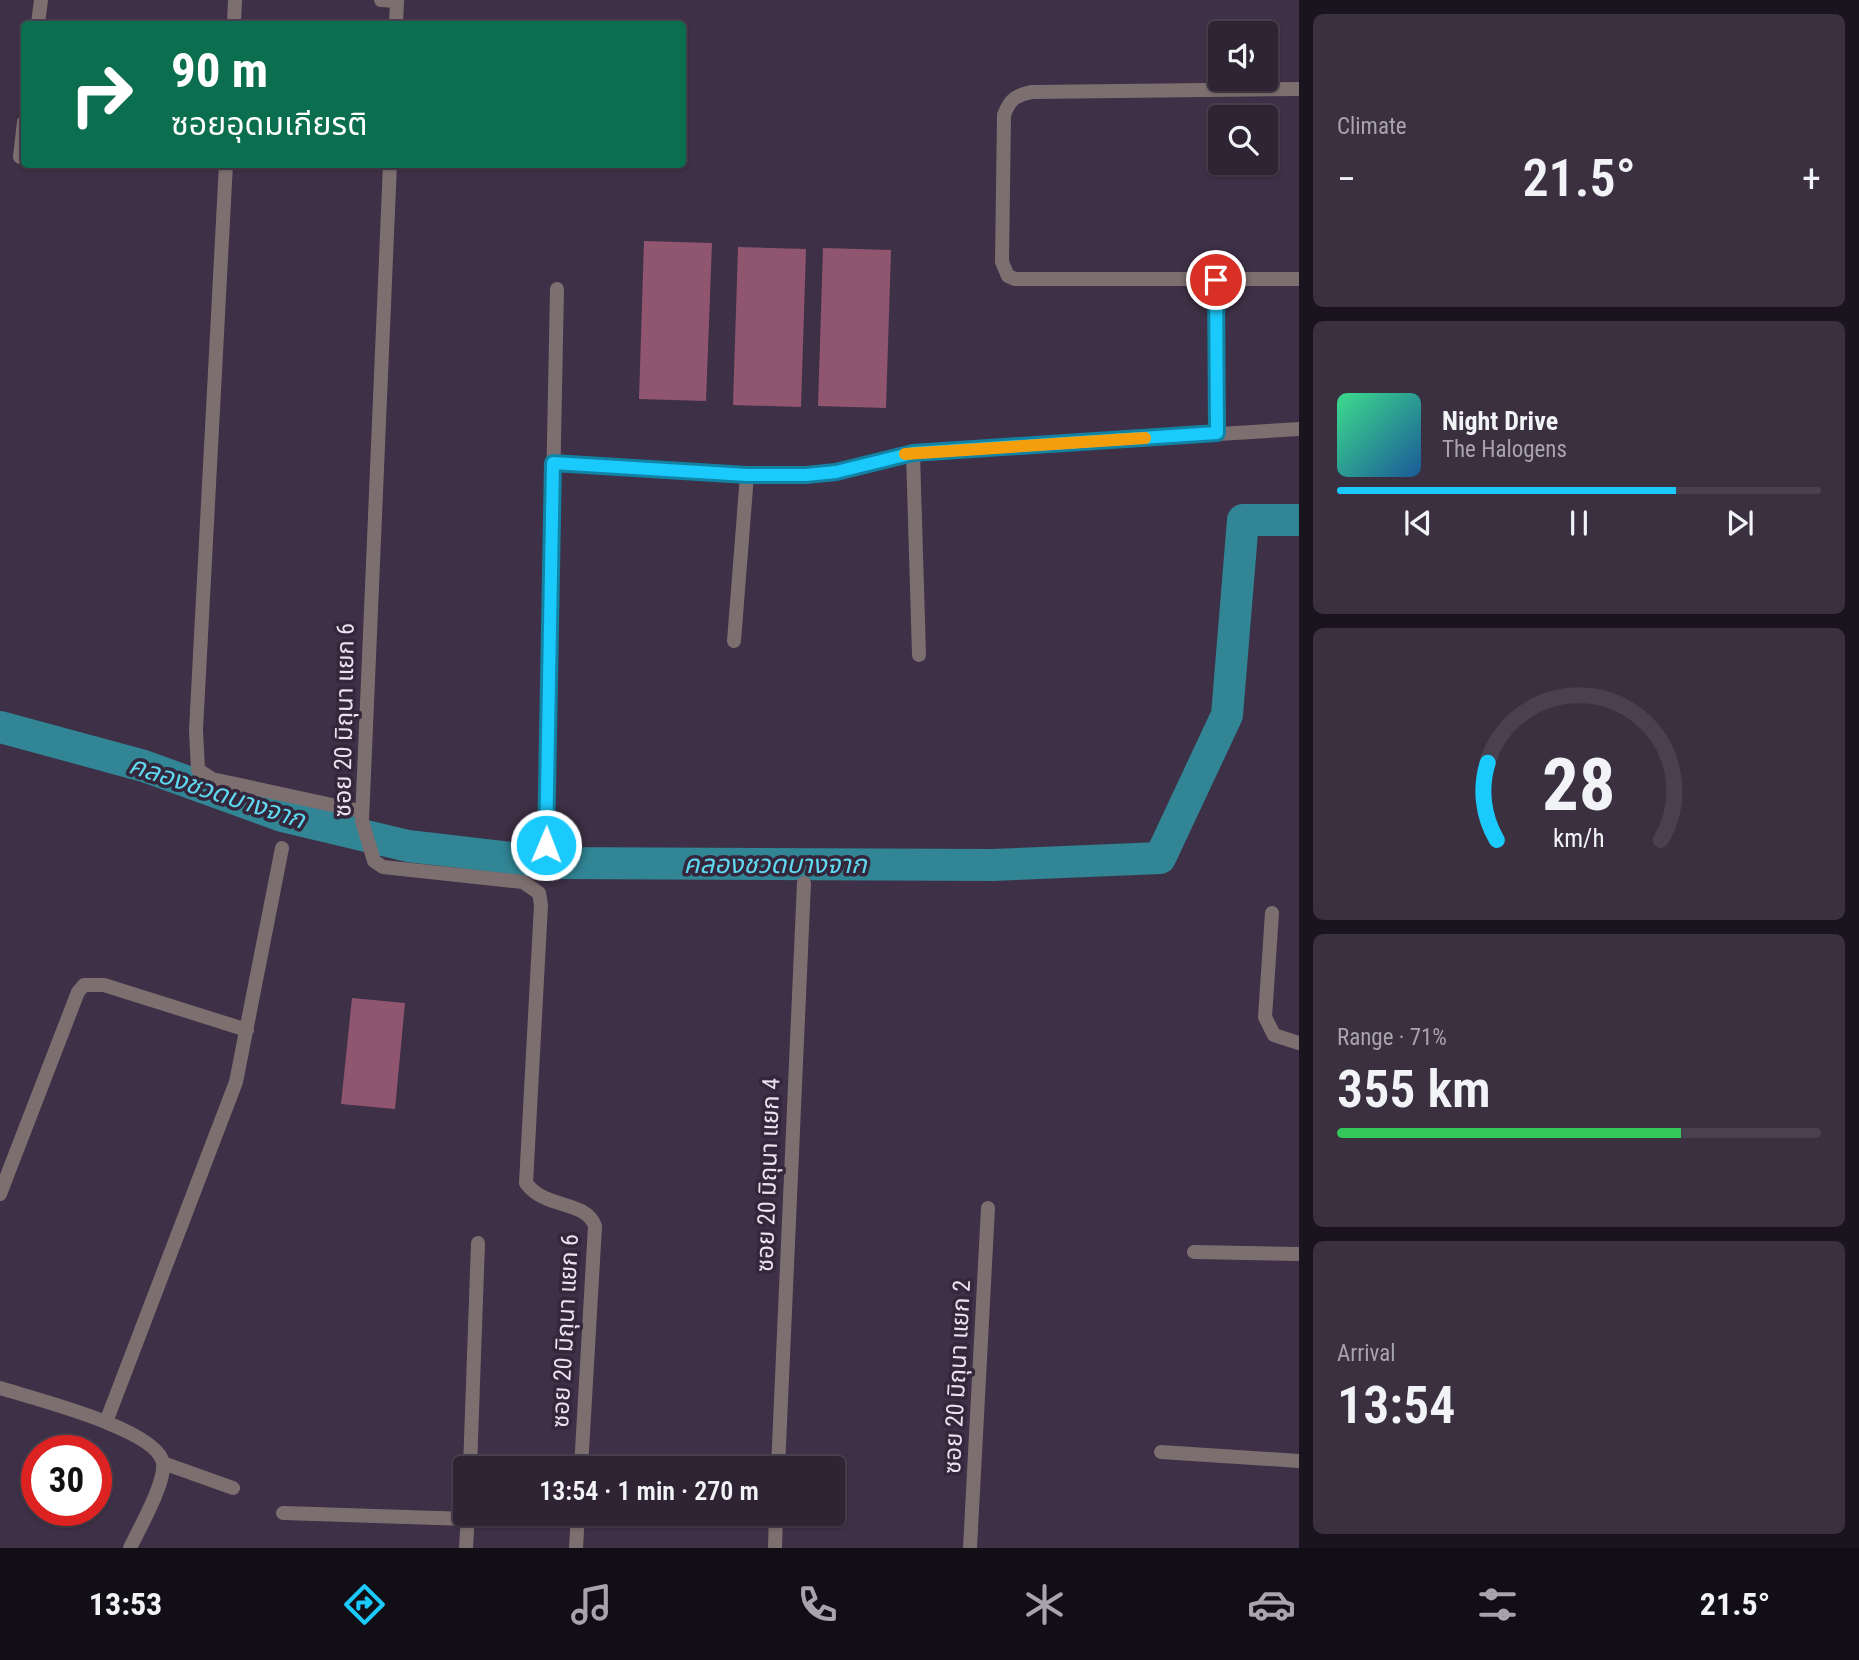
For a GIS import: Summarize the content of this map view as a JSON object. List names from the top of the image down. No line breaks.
{"streets":{"street":["ซอย 20 มิถุนา แยก 6","ซอย 20 มิถุนา แยก 4","ซอย 20 มิถุนา แยก 2"]},"water":["คลองชวดบางจาก"],"page":{"tile":["Climate",["Range · 71%","355 km"],["Arrival","13:54"]],"turn":["90 m","ซอยอุดมเกียรติ"],"heat":["−","21.5°","+"],"song":["Night Drive","The Halogens"],"limit":"30","trip":"13:54 · 1 min · 270 m","tabs":["13:53","21.5°"],"gauge":["28","km/h"]}}
